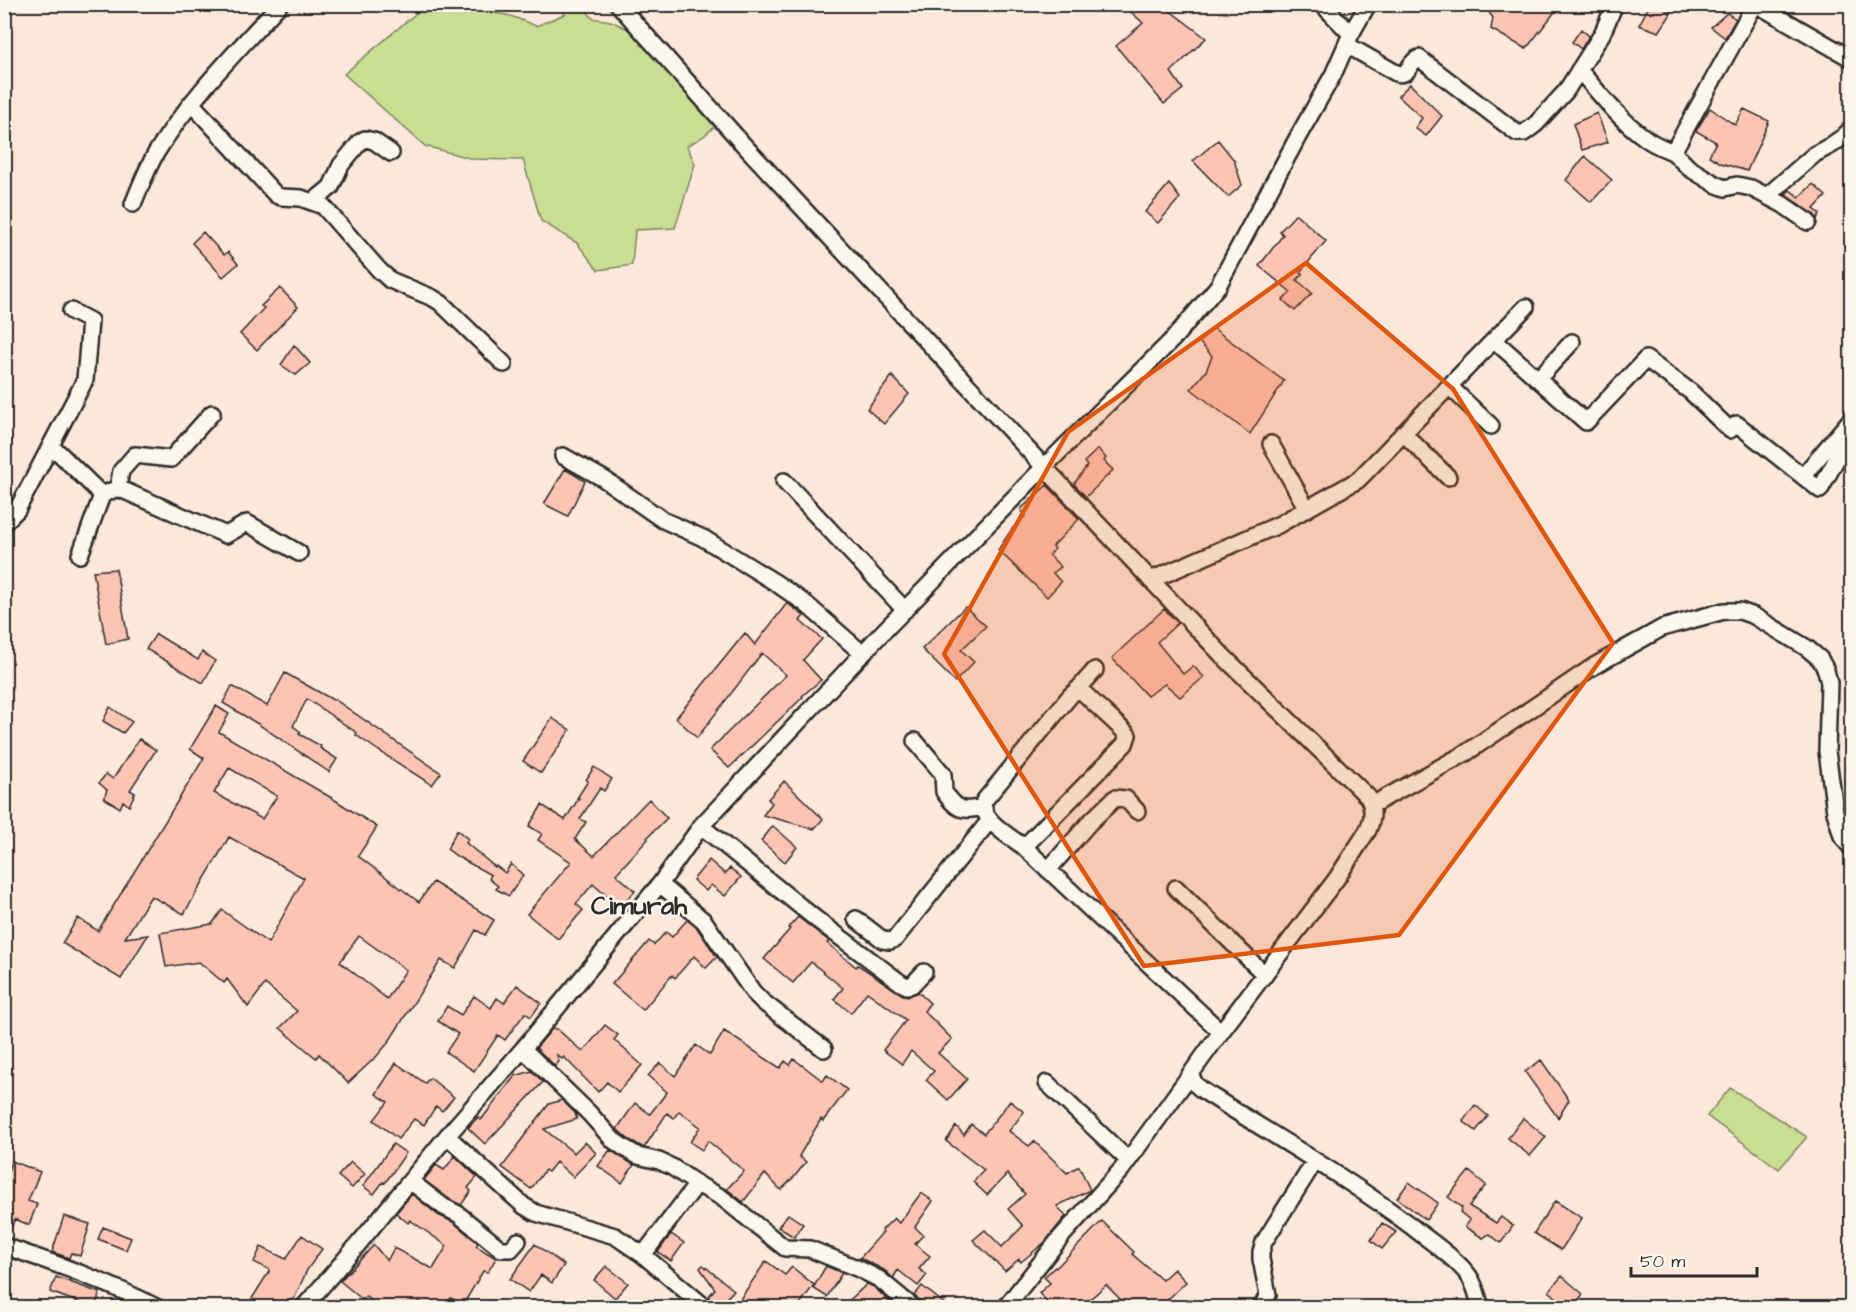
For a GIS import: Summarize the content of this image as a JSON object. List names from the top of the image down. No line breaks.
{"districts":["Cimurah"],"scale_bar":"50 m"}
